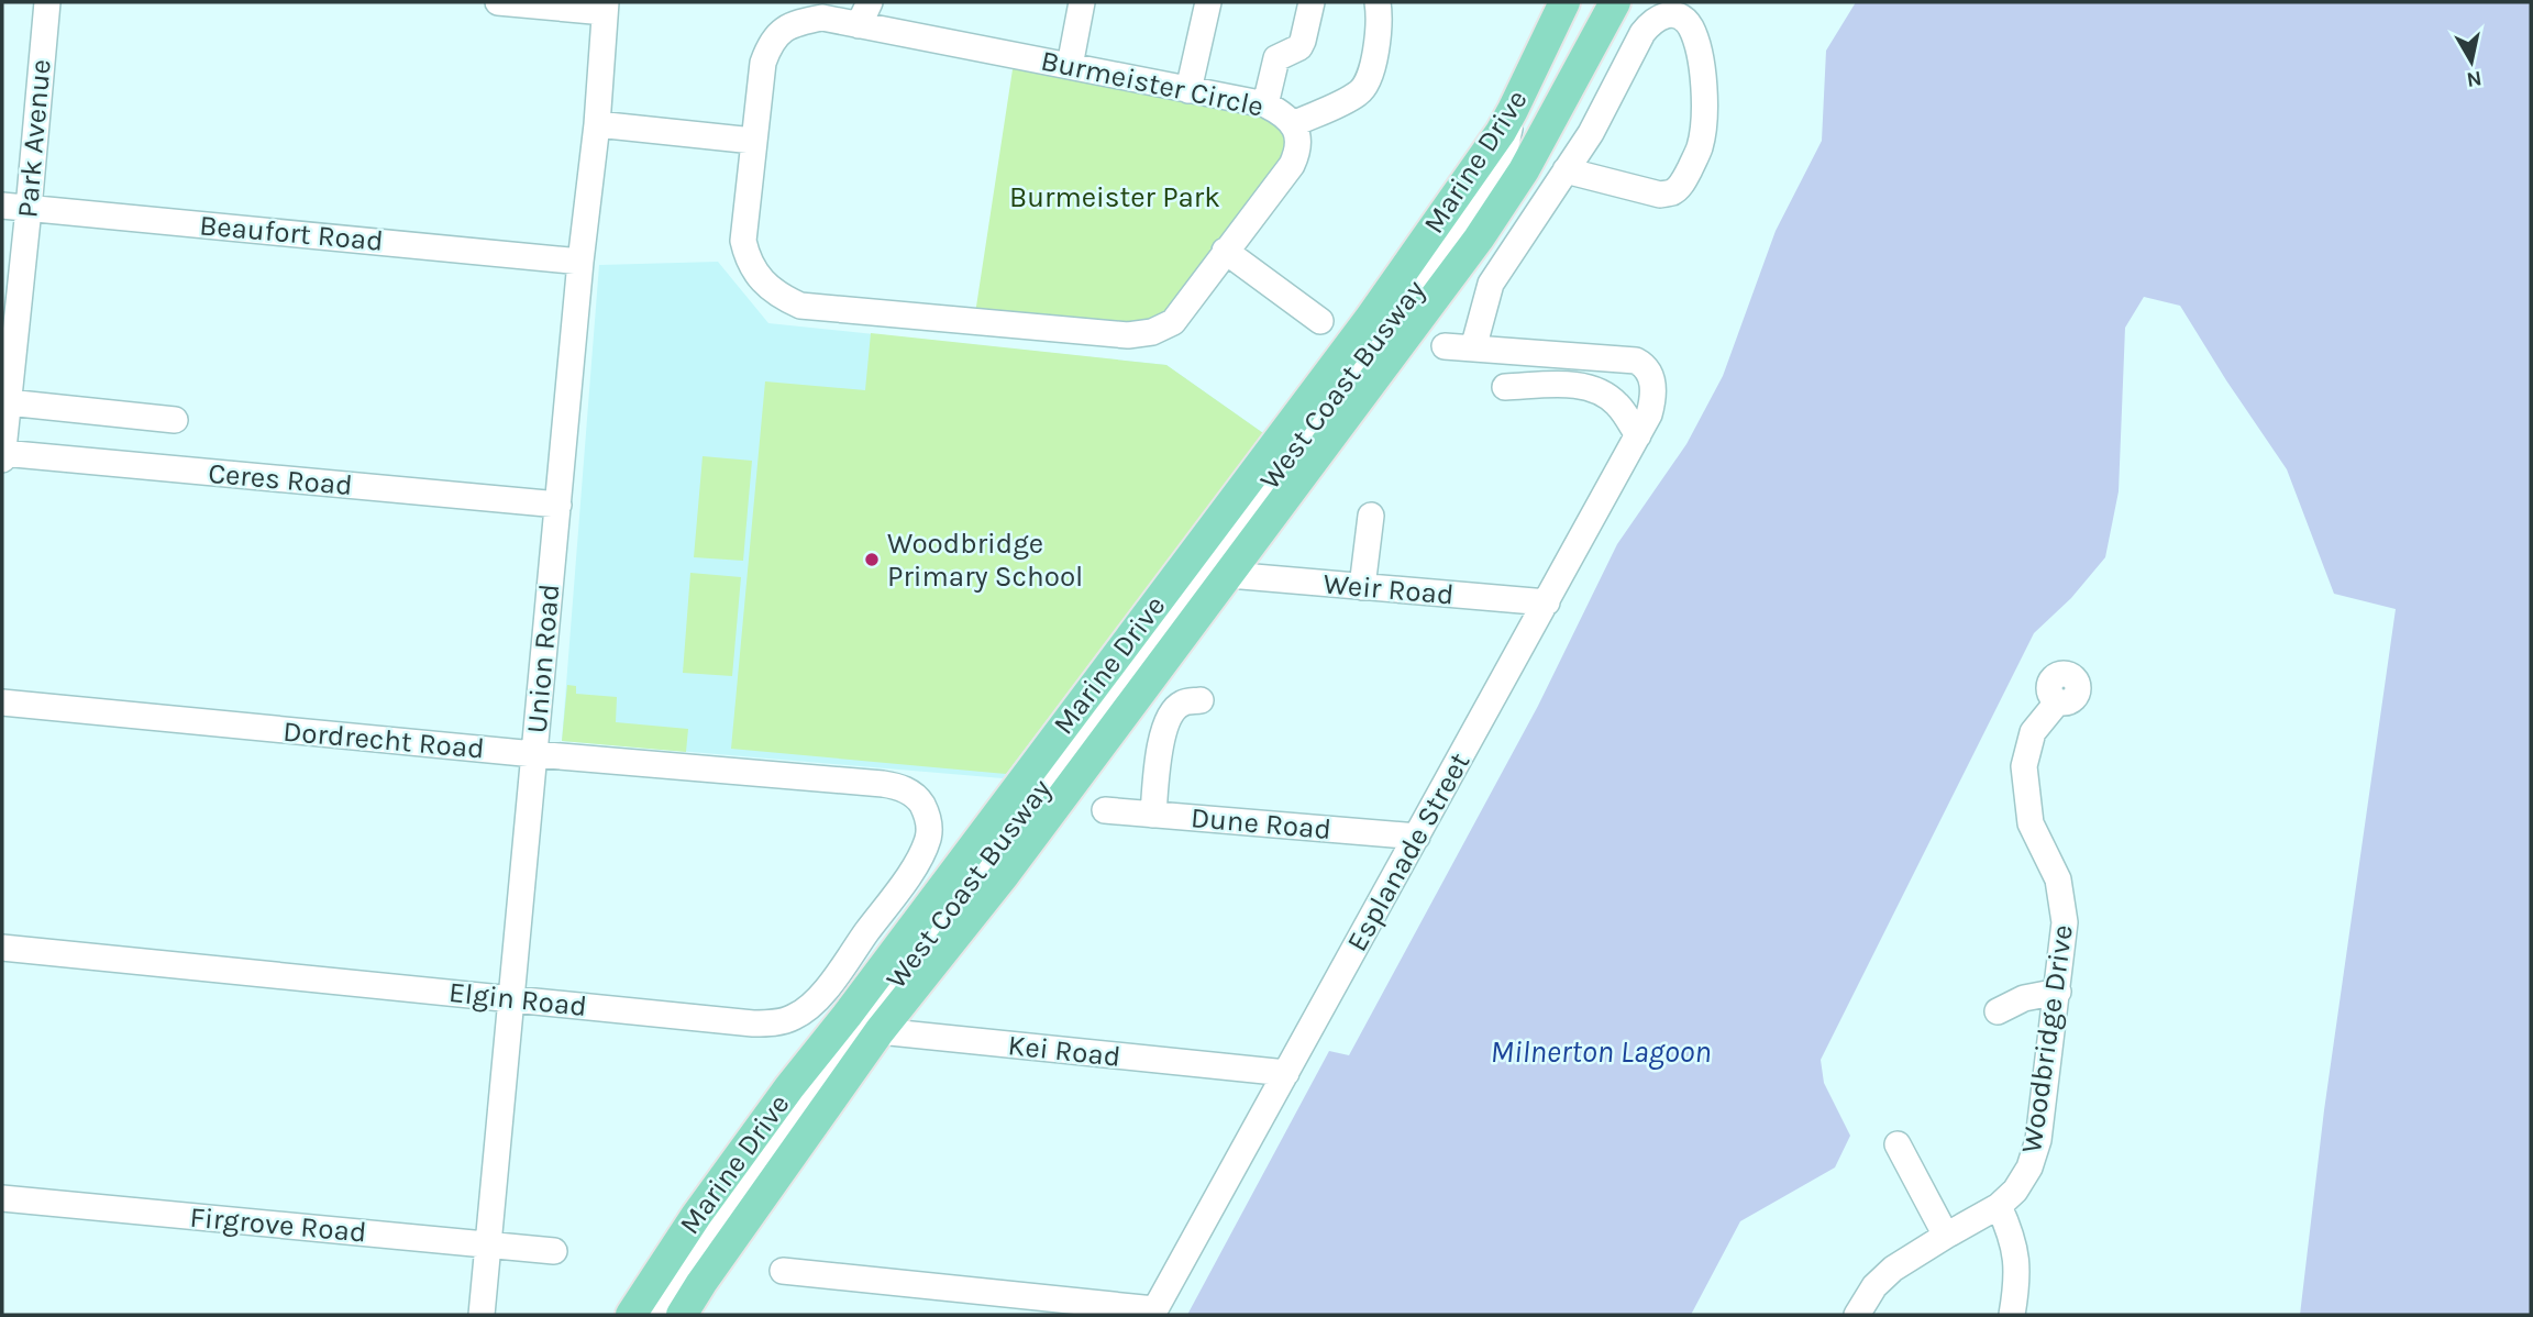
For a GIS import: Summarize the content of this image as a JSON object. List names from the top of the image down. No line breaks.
{"streets":{"main road":["Marine Drive"],"street":["Burmeister Circle","Park Avenue","Beaufort Road","Ceres Road","Weir Road","Union Road","Dordrecht Road","Dune Road","Esplanade Street","Elgin Road","Woodbridge Drive","Kei Road","Firgrove Road"]},"crossings":[["Park Avenue","Beaufort Road"],["Park Avenue","Ceres Road"],["Marine Drive","Weir Road"],["Marine Drive","Kei Road"],["Beaufort Road","Union Road"],["Ceres Road","Union Road"],["Weir Road","Esplanade Street"],["Union Road","Dordrecht Road"],["Union Road","Elgin Road"],["Union Road","Firgrove Road"],["Dordrecht Road","Elgin Road"],["Dune Road","Esplanade Street"],["Esplanade Street","Kei Road"]],"water":["Milnerton Lagoon"],"parks":["Burmeister Park"],"places":["Woodbridge Primary School"],"north":"bottom"}
